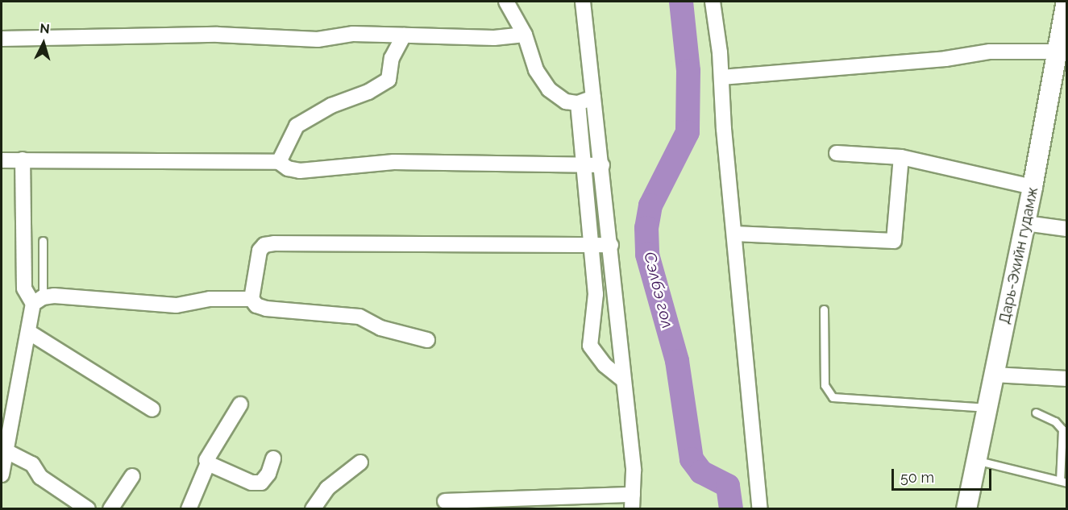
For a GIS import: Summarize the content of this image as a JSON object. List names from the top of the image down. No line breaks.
{"streets":{"main road":["Дарь-Эхийн гудамж"]},"water":["Сэлбэ гол"],"scale_bar":"50 m","north":"top"}
